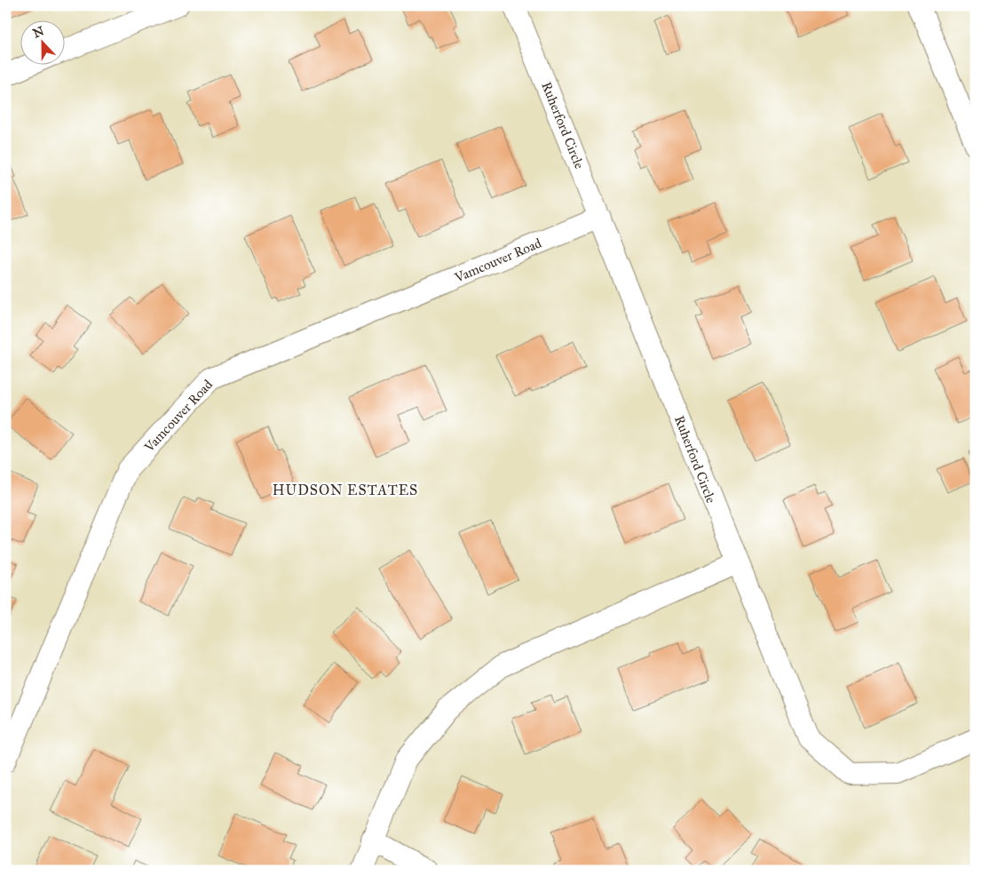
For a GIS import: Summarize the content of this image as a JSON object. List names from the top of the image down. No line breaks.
{"streets":{"street":["Ruherford Circle","Vamcouver Road"]},"crossings":[["Ruherford Circle","Vamcouver Road"]],"districts":["HUDSON ESTATES"],"north":"top"}
